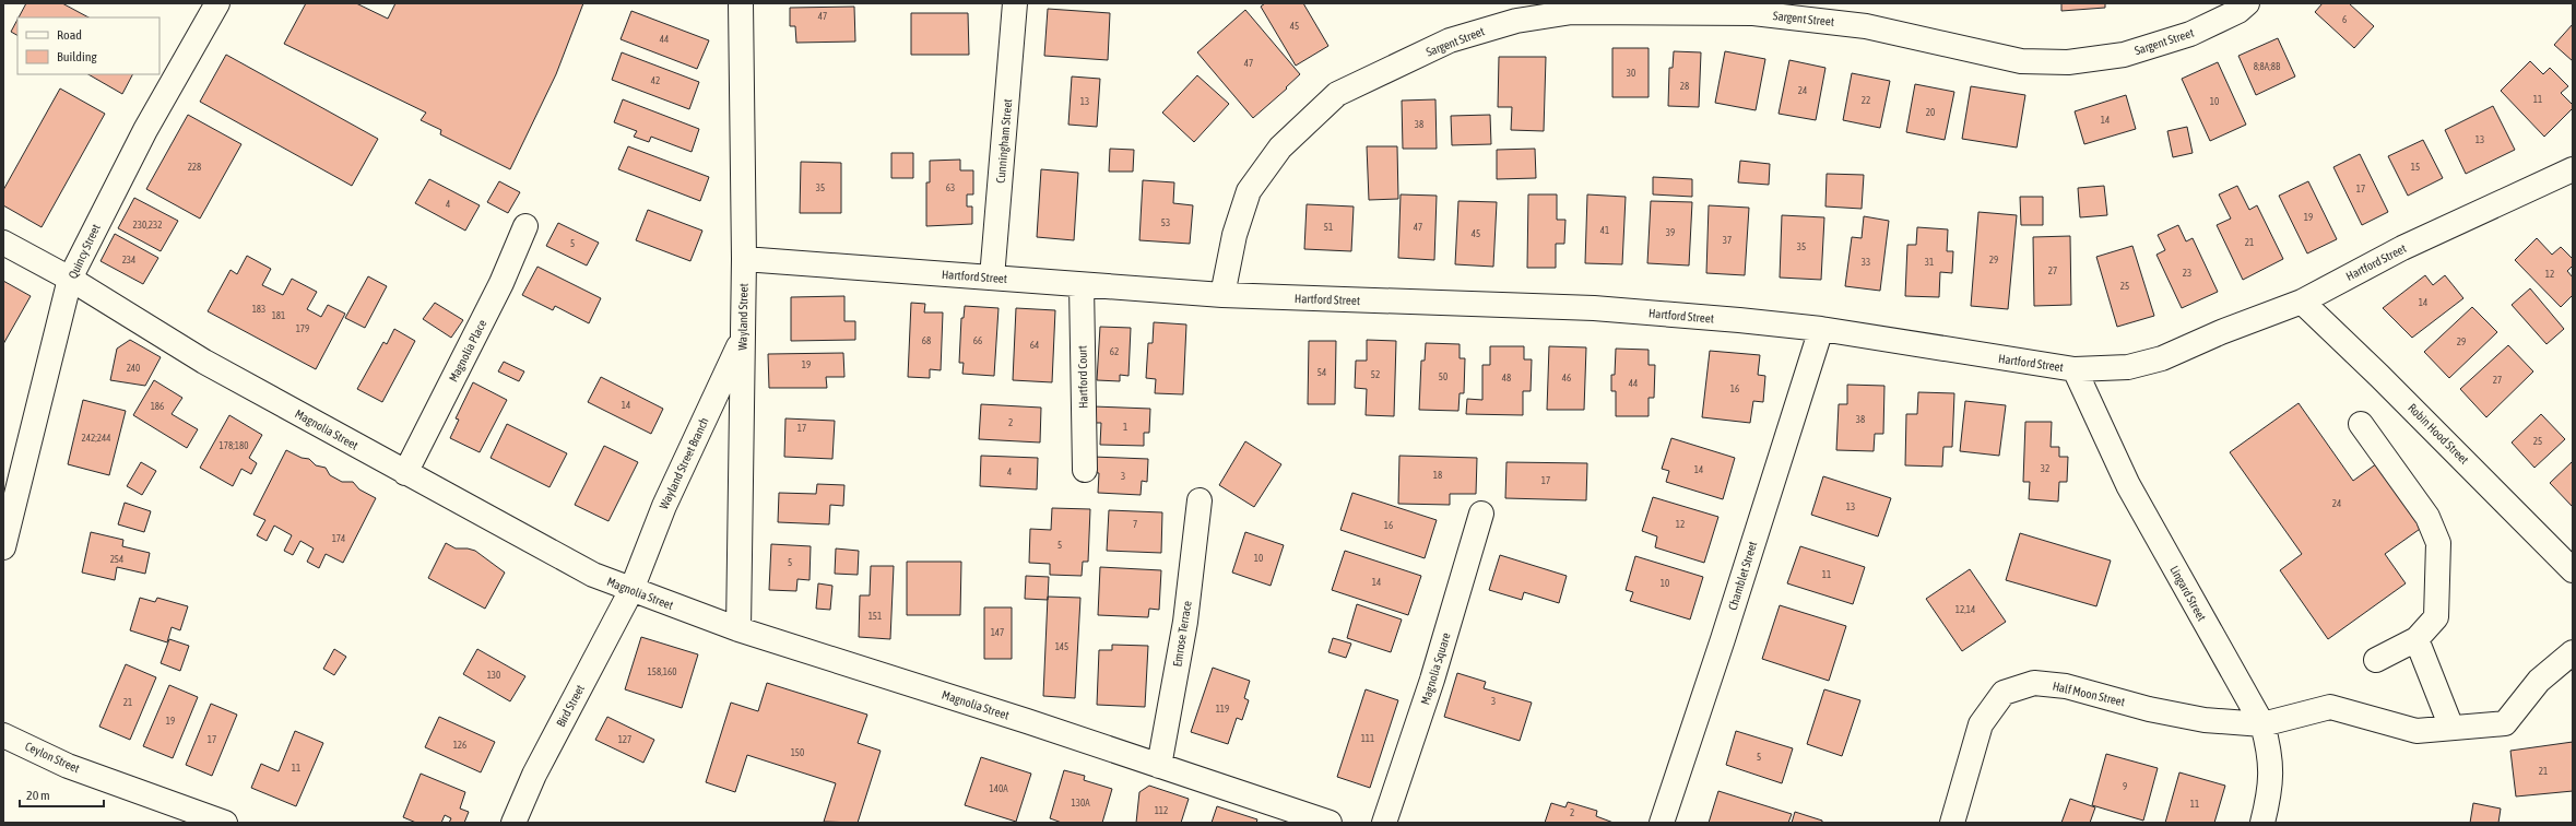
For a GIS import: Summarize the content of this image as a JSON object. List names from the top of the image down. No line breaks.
{"streets":{"street":["Sargent Street","Cunningham Street","Quincy Street","Hartford Street","Wayland Street","Magnolia Place","Hartford Court","Magnolia Street","Robin Hood Street","Wayland Street Branch","Chamblet Street","Lingard Street","Emrose Terrace","Magnolia Square","Half Moon Street","Bird Street","Ceylon Street"]},"crossings":[["Sargent Street","Hartford Street"],["Cunningham Street","Hartford Street"],["Quincy Street","Magnolia Street"],["Hartford Street","Wayland Street"],["Hartford Street","Hartford Court"],["Hartford Street","Robin Hood Street"],["Hartford Street","Chamblet Street"],["Hartford Street","Lingard Street"],["Wayland Street","Magnolia Street"],["Wayland Street","Wayland Street Branch"],["Magnolia Place","Magnolia Street"],["Magnolia Street","Wayland Street Branch"],["Magnolia Street","Emrose Terrace"],["Magnolia Street","Bird Street"],["Wayland Street Branch","Bird Street"],["Lingard Street","Half Moon Street"]],"house_numbers":["47","6","45","44","47","8;8A;8B","30","42","28","24","11","22","13","10","20","14","38","13","228","15","35","63","17","4","19","53","230,232","51","47","41","39","45","37","21","5","35","234","29","33","31","27","23","12","25","14","183","181","179","68","66","29","64","62","19","240","54","52","50","48","46","27","44","16","14","186","38","2","1","17","242;244","25","178;180","32","14","4","18","3","17","24","13","7","12","16","174","5","10","254","5","11","14","10","12,14","151","147","145","158,160","130","3","21","119","19","111","17","127","126","150","5","11","21","9","140A","130A","11","112","2"],"legend":["Road","Building"],"scale_bar":"20 m"}
